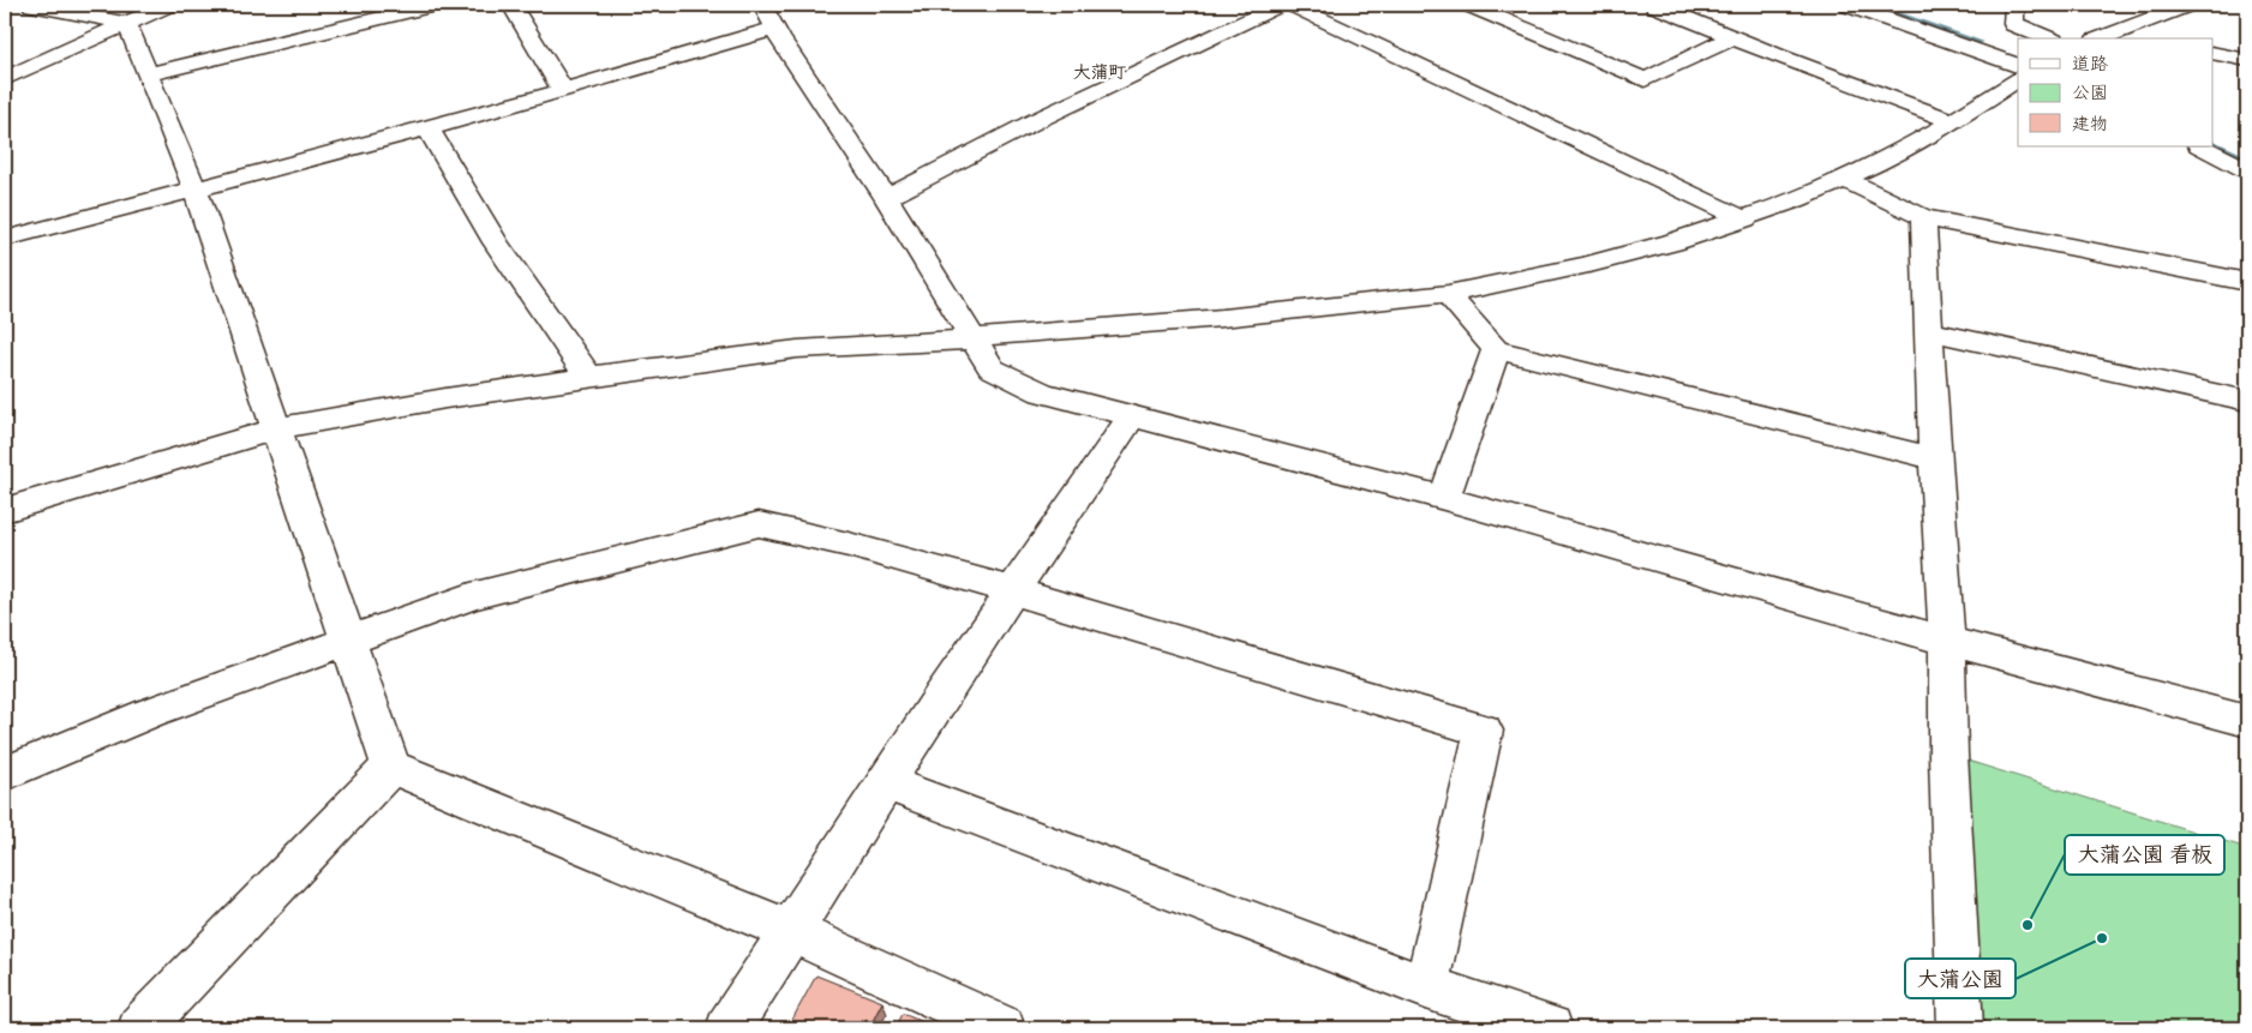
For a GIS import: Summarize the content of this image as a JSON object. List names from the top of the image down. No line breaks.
{"districts":["大蒲町"],"places":["大蒲公園 看板","大蒲公園"],"legend":["道路","公園","建物"]}
